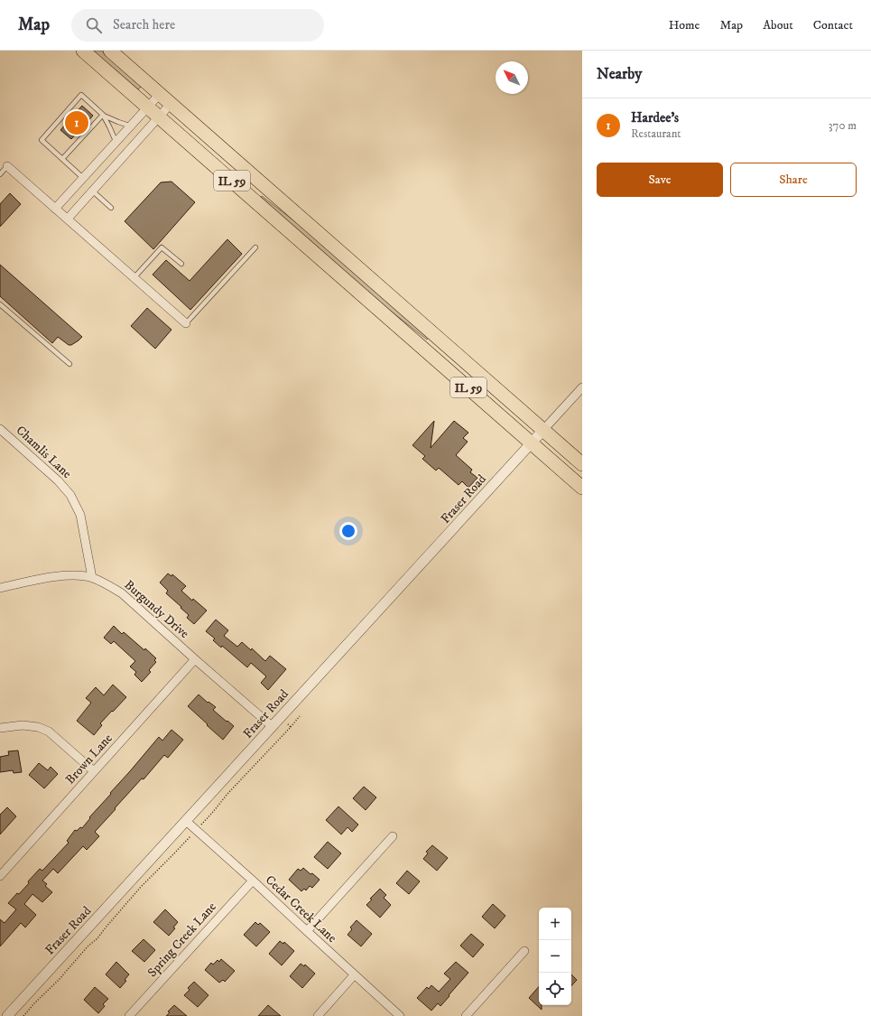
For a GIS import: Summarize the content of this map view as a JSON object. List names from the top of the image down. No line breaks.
{"streets":{"main road":["IL 59"],"street":["Chamlis Lane","Fraser Road","Burgundy Drive","Brown Lane","Cedar Creek Lane","Spring Creek Lane"]},"crossings":[["IL 59","Fraser Road"],["Chamlis Lane","Burgundy Drive"],["Fraser Road","Burgundy Drive"],["Fraser Road","Cedar Creek Lane"],["Burgundy Drive","Brown Lane"],["Cedar Creek Lane","Spring Creek Lane"]],"north":"top left","page":{"header":"Map","search":"Search here","nav":["Home","Map","About","Contact"],"heading":"Nearby","list":[{"mark":"1","name":"Hardee's","note":"Restaurant","value":"370 m"}],"pins":"1","buttons":["Save","Share"],"map_buttons":["+","−"]}}
